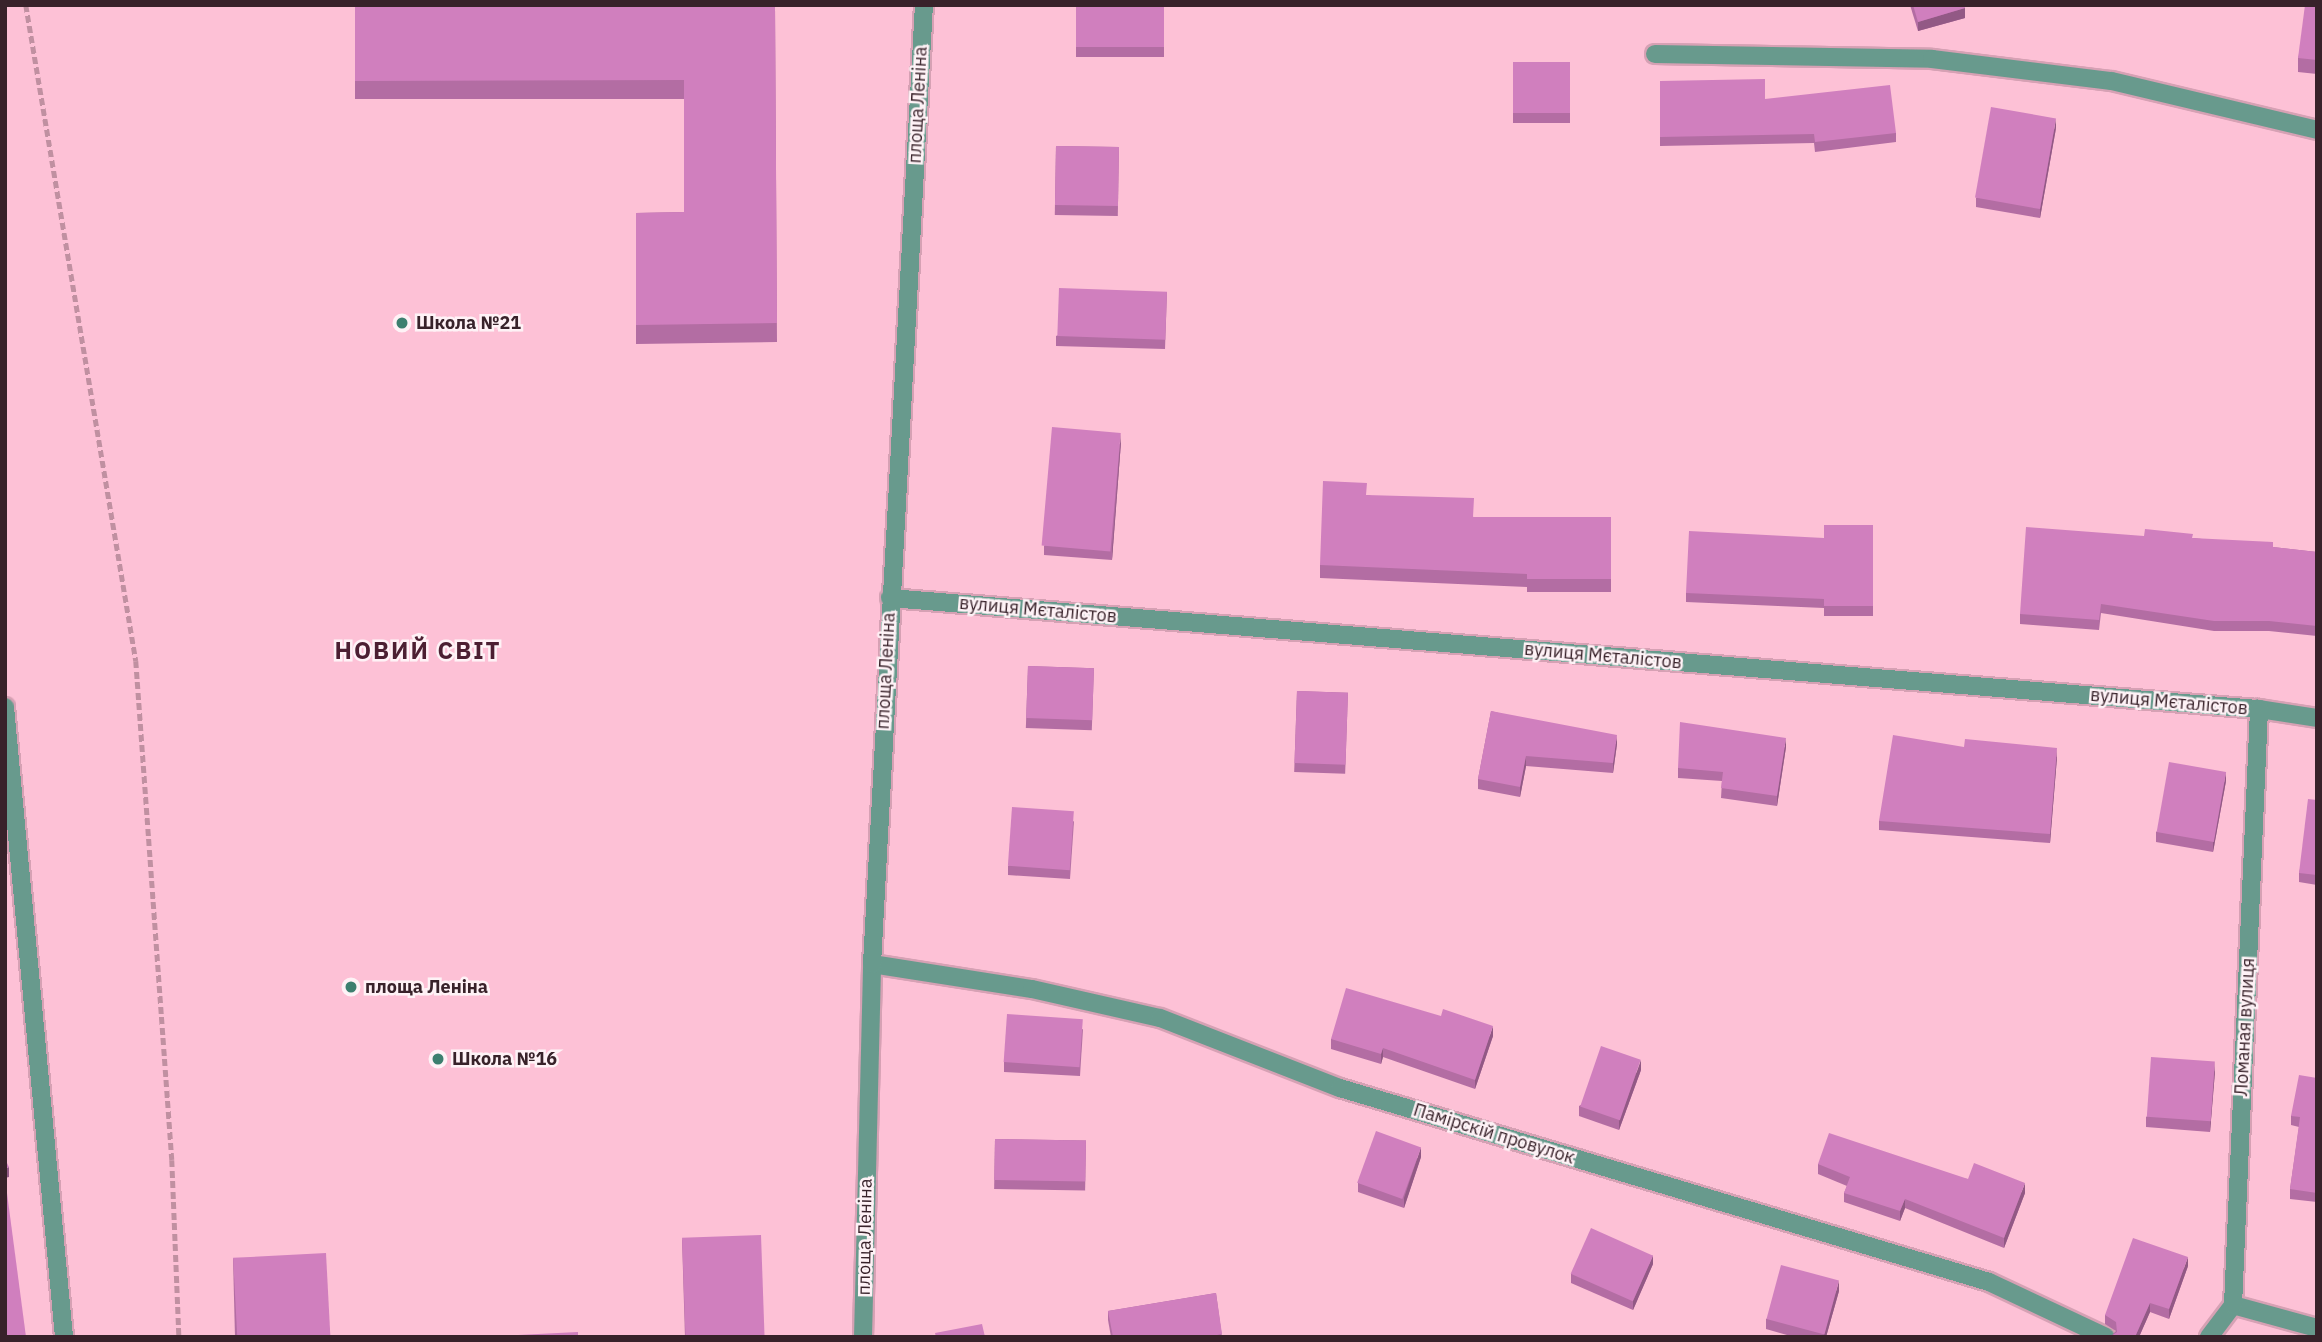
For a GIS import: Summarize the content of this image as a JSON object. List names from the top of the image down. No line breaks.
{"streets":{"street":["площа Леніна","вулиця Мєталістов","Ломаная вулиця","Памірскій провулок"]},"crossings":[["площа Леніна","вулиця Мєталістов"],["площа Леніна","Памірскій провулок"],["вулиця Мєталістов","Ломаная вулиця"]],"districts":["НОВИЙ СВІТ"],"places":["Школа №21","площа Леніна","Школа №16"]}
